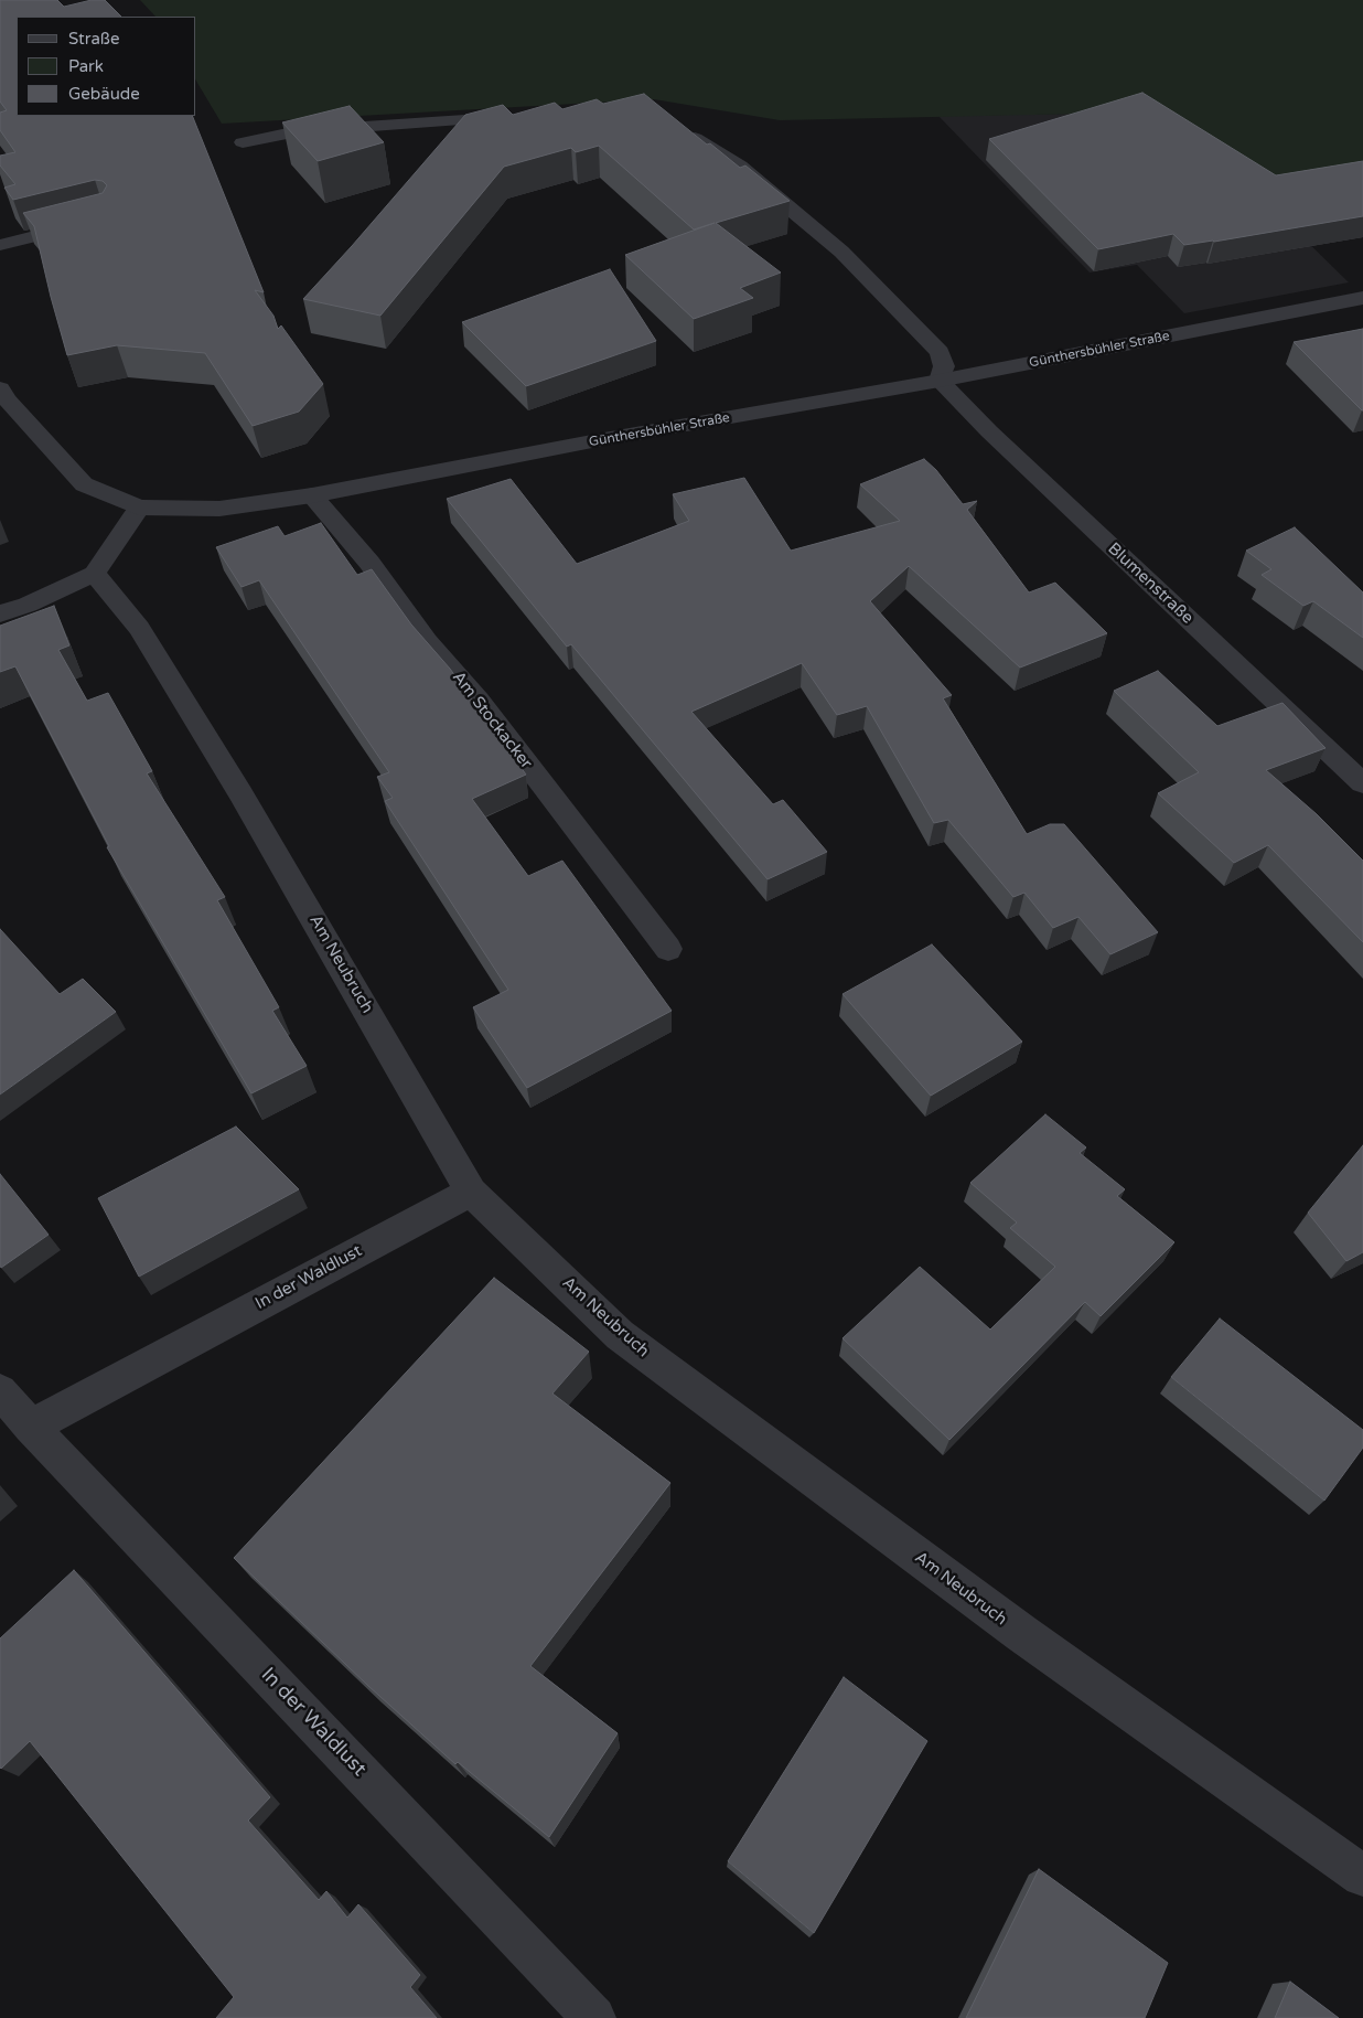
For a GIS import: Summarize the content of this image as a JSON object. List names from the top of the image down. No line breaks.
{"streets":{"street":["Günthersbühler Straße","Blumenstraße","Am Stockacker","Am Neubruch","In der Waldlust"]},"crossings":[["Günthersbühler Straße","Blumenstraße"],["Günthersbühler Straße","Am Stockacker"],["Am Neubruch","In der Waldlust"]],"legend":["Straße","Park","Gebäude"]}
